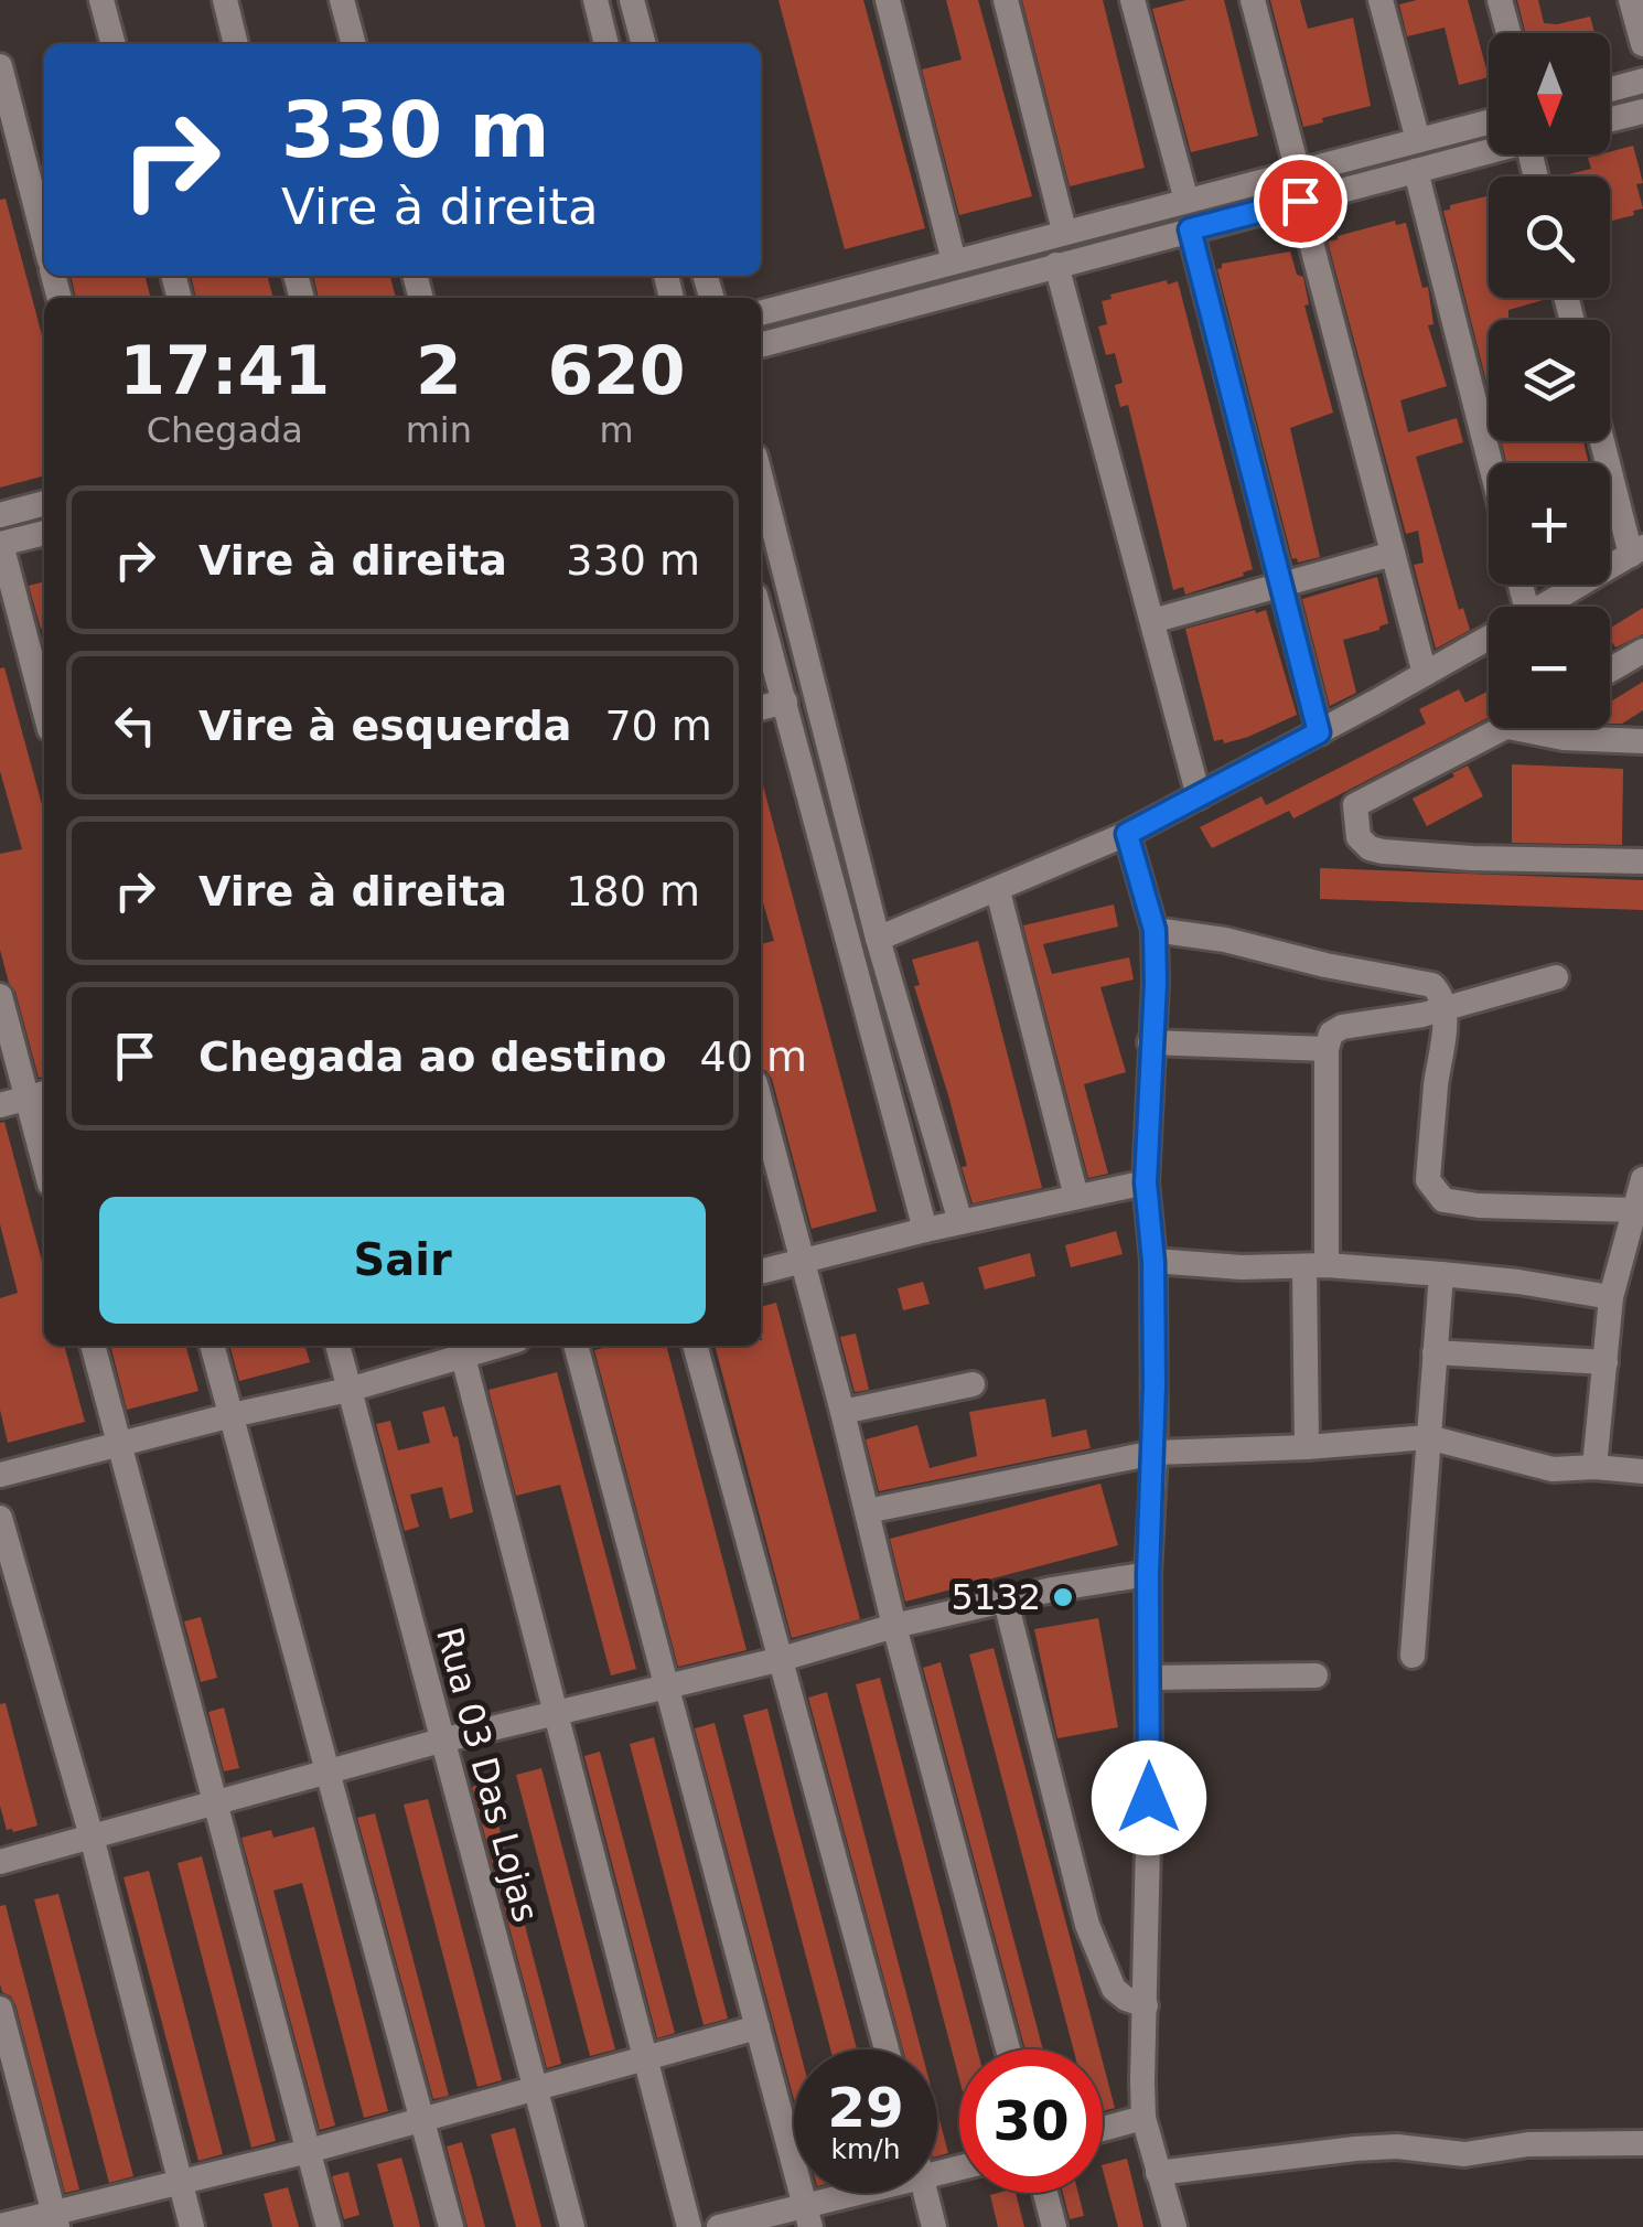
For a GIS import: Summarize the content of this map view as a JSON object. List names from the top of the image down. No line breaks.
{"streets":{"street":["Rua 03 Das Lojas"]},"places":["5132"],"north":"bottom","page":{"map_buttons":["+","−"],"turn":["330 m","Vire à direita"],"eta":["17:41","Chegada","2","min","620","m"],"list":[{"name":"Vire à direita","value":"330 m"},{"name":"Vire à esquerda","value":"70 m"},{"name":"Vire à direita","value":"180 m"},{"name":"Chegada ao destino","value":"40 m"}],"buttons":"Sair","speed":"29 km/h","limit":"30"}}
